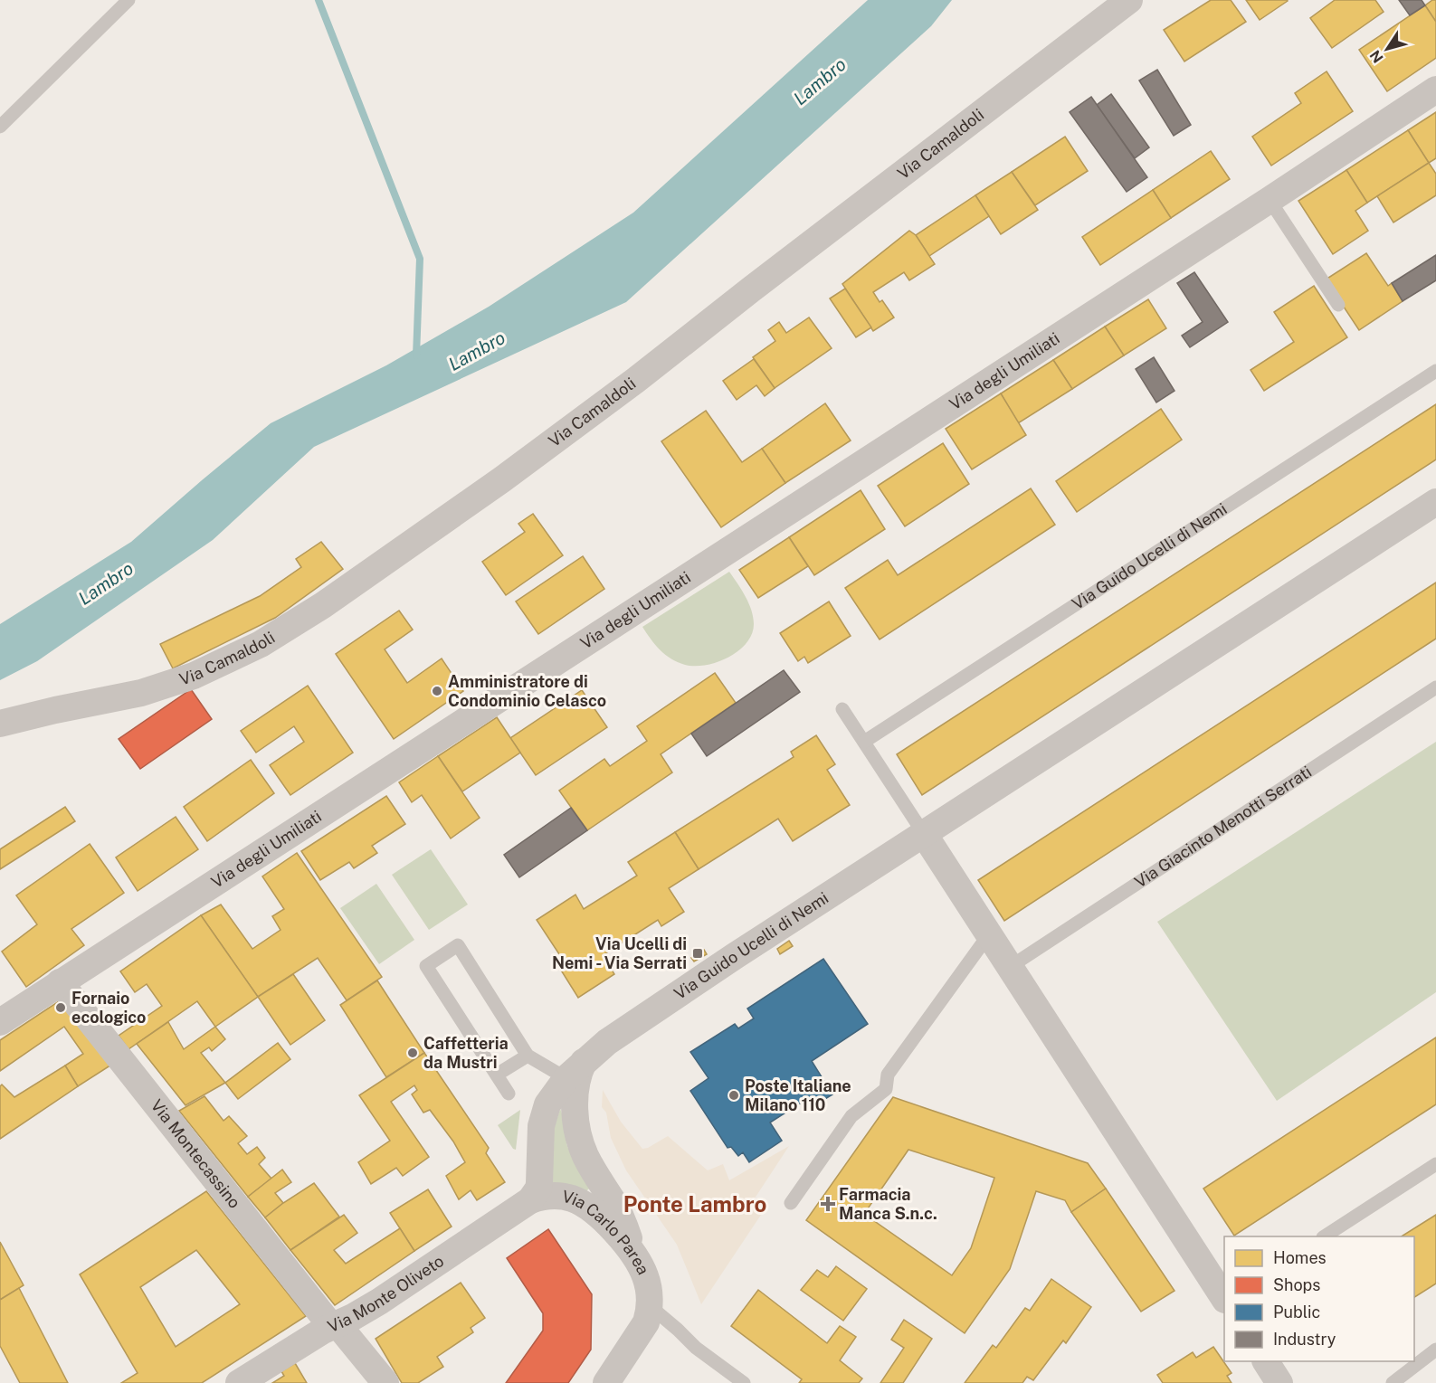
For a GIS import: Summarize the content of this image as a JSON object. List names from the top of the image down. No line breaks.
{"streets":{"street":["Via Camaldoli","Via degli Umiliati","Via Guido Ucelli di Nemi","Via Montecassino","Via Carlo Parea","Via Monte Oliveto"],"lane":["Via Giacinto Menotti Serrati"]},"crossings":[["Via degli Umiliati","Via Montecassino"],["Via Guido Ucelli di Nemi","Via Carlo Parea"],["Via Guido Ucelli di Nemi","Via Monte Oliveto"],["Via Montecassino","Via Monte Oliveto"],["Via Carlo Parea","Via Monte Oliveto"]],"districts":["Ponte Lambro"],"water":["Lambro"],"places":{"other":["Amministratore di Condominio Celasco","Fornaio ecologico","Caffetteria da Mustri","Poste Italiane Milano 110"],"transit":["Via Ucelli di Nemi - Via Serrati"],"health":["Farmacia Manca S.n.c."]},"legend":["Homes","Shops","Public","Industry"],"north":"bottom left"}
